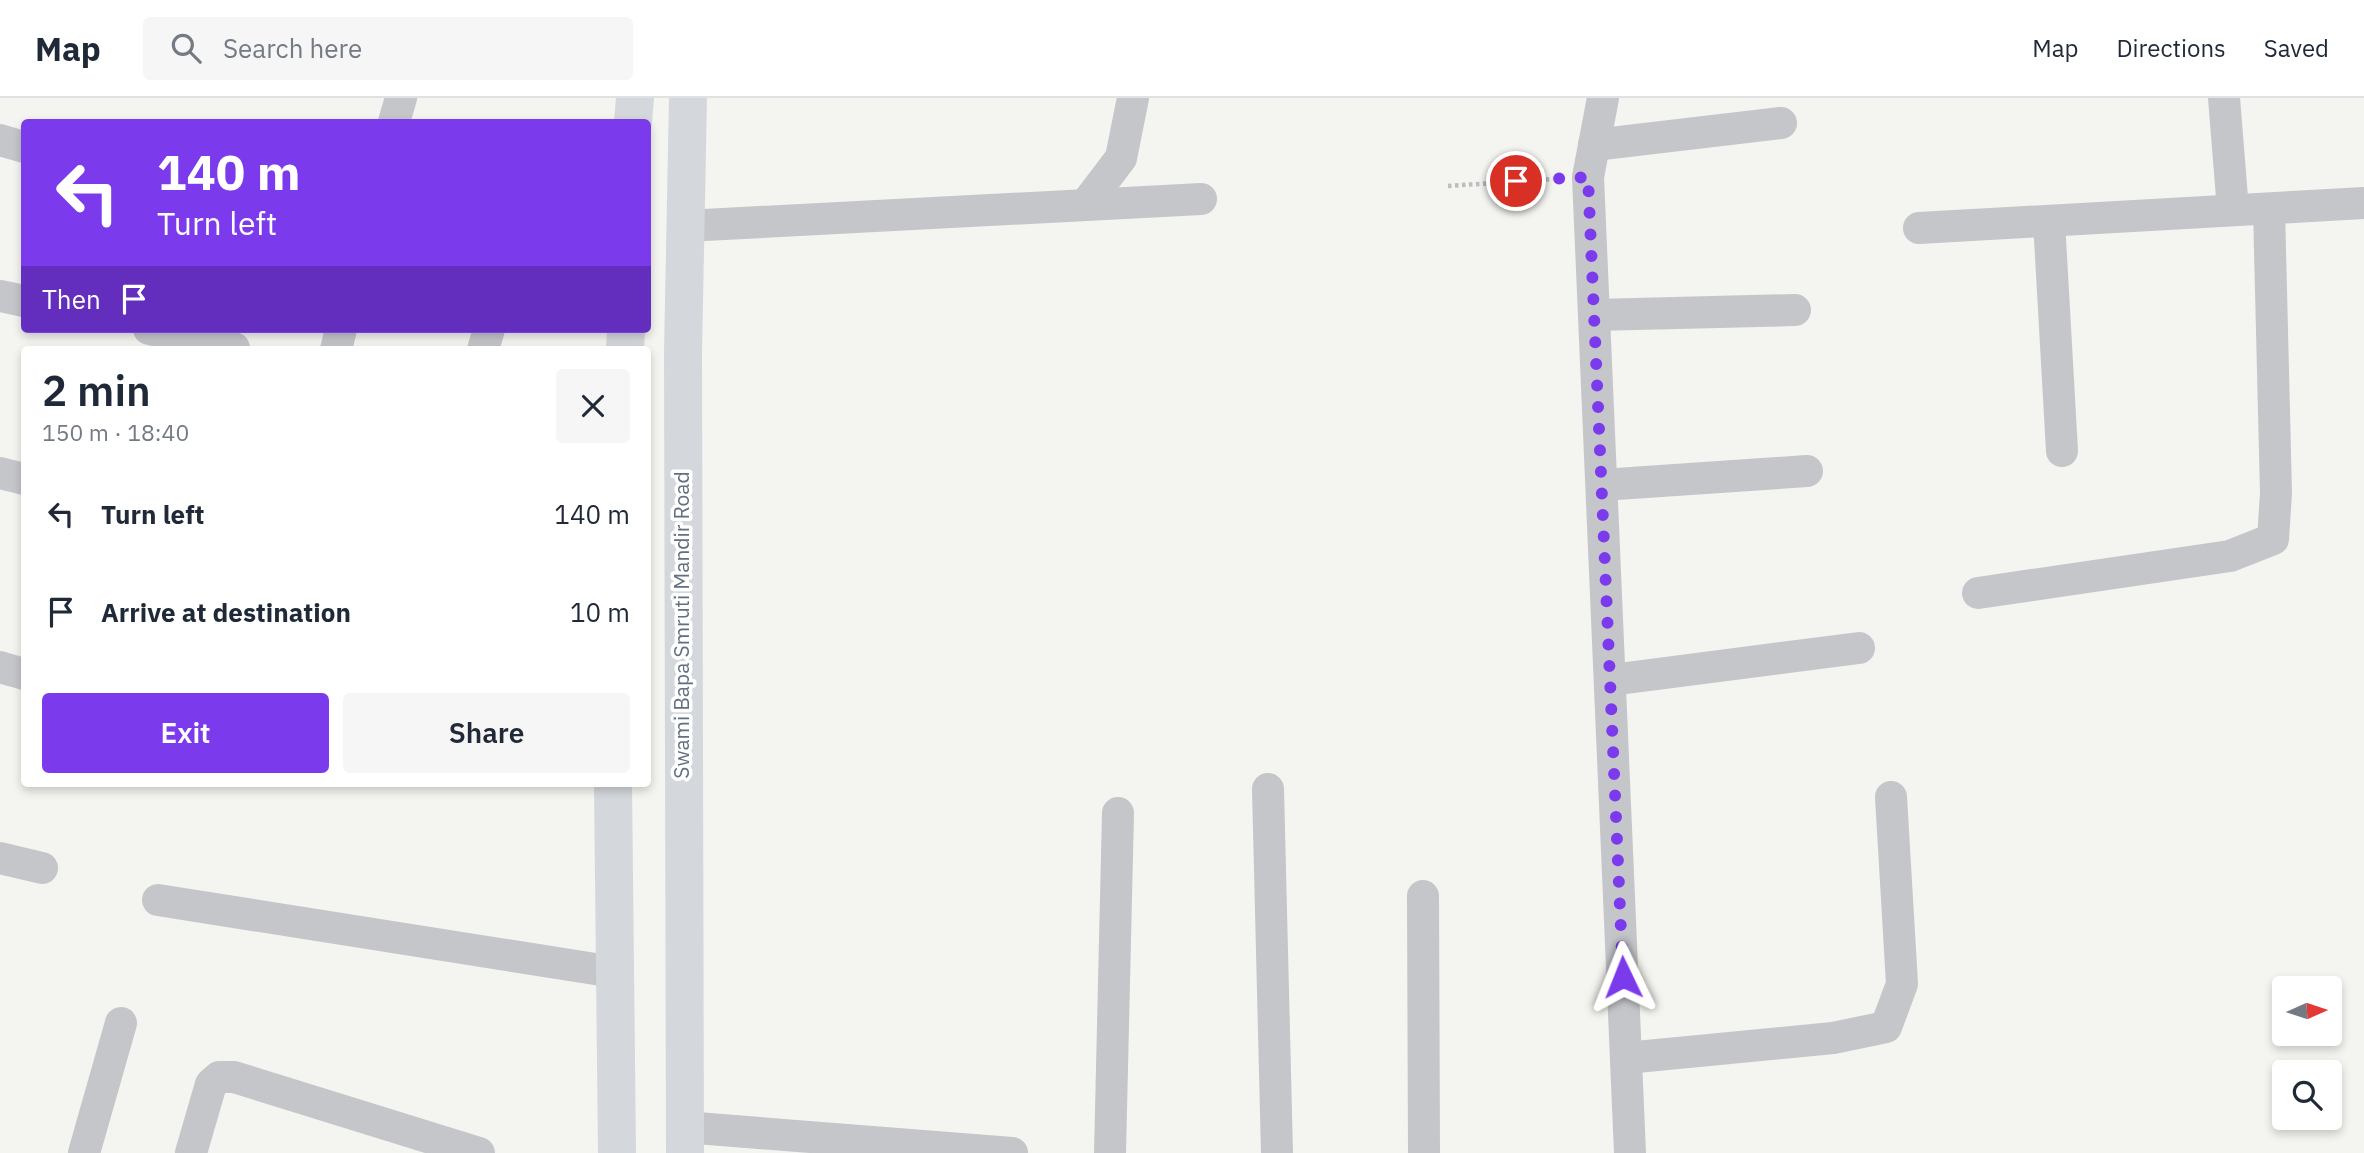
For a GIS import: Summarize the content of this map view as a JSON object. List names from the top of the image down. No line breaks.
{"streets":{"street":["Swami Bapa Smruti Mandir Road"]},"north":"right","page":{"header":"Map","search":"Search here","nav":["Map","Directions","Saved"],"turn":["140 m","Turn left"],"then":"Then","heading":["2 min","150 m · 18:40"],"list":[{"name":"Turn left","value":"140 m"},{"name":"Arrive at destination","value":"10 m"}],"buttons":["Exit","Share"]}}
